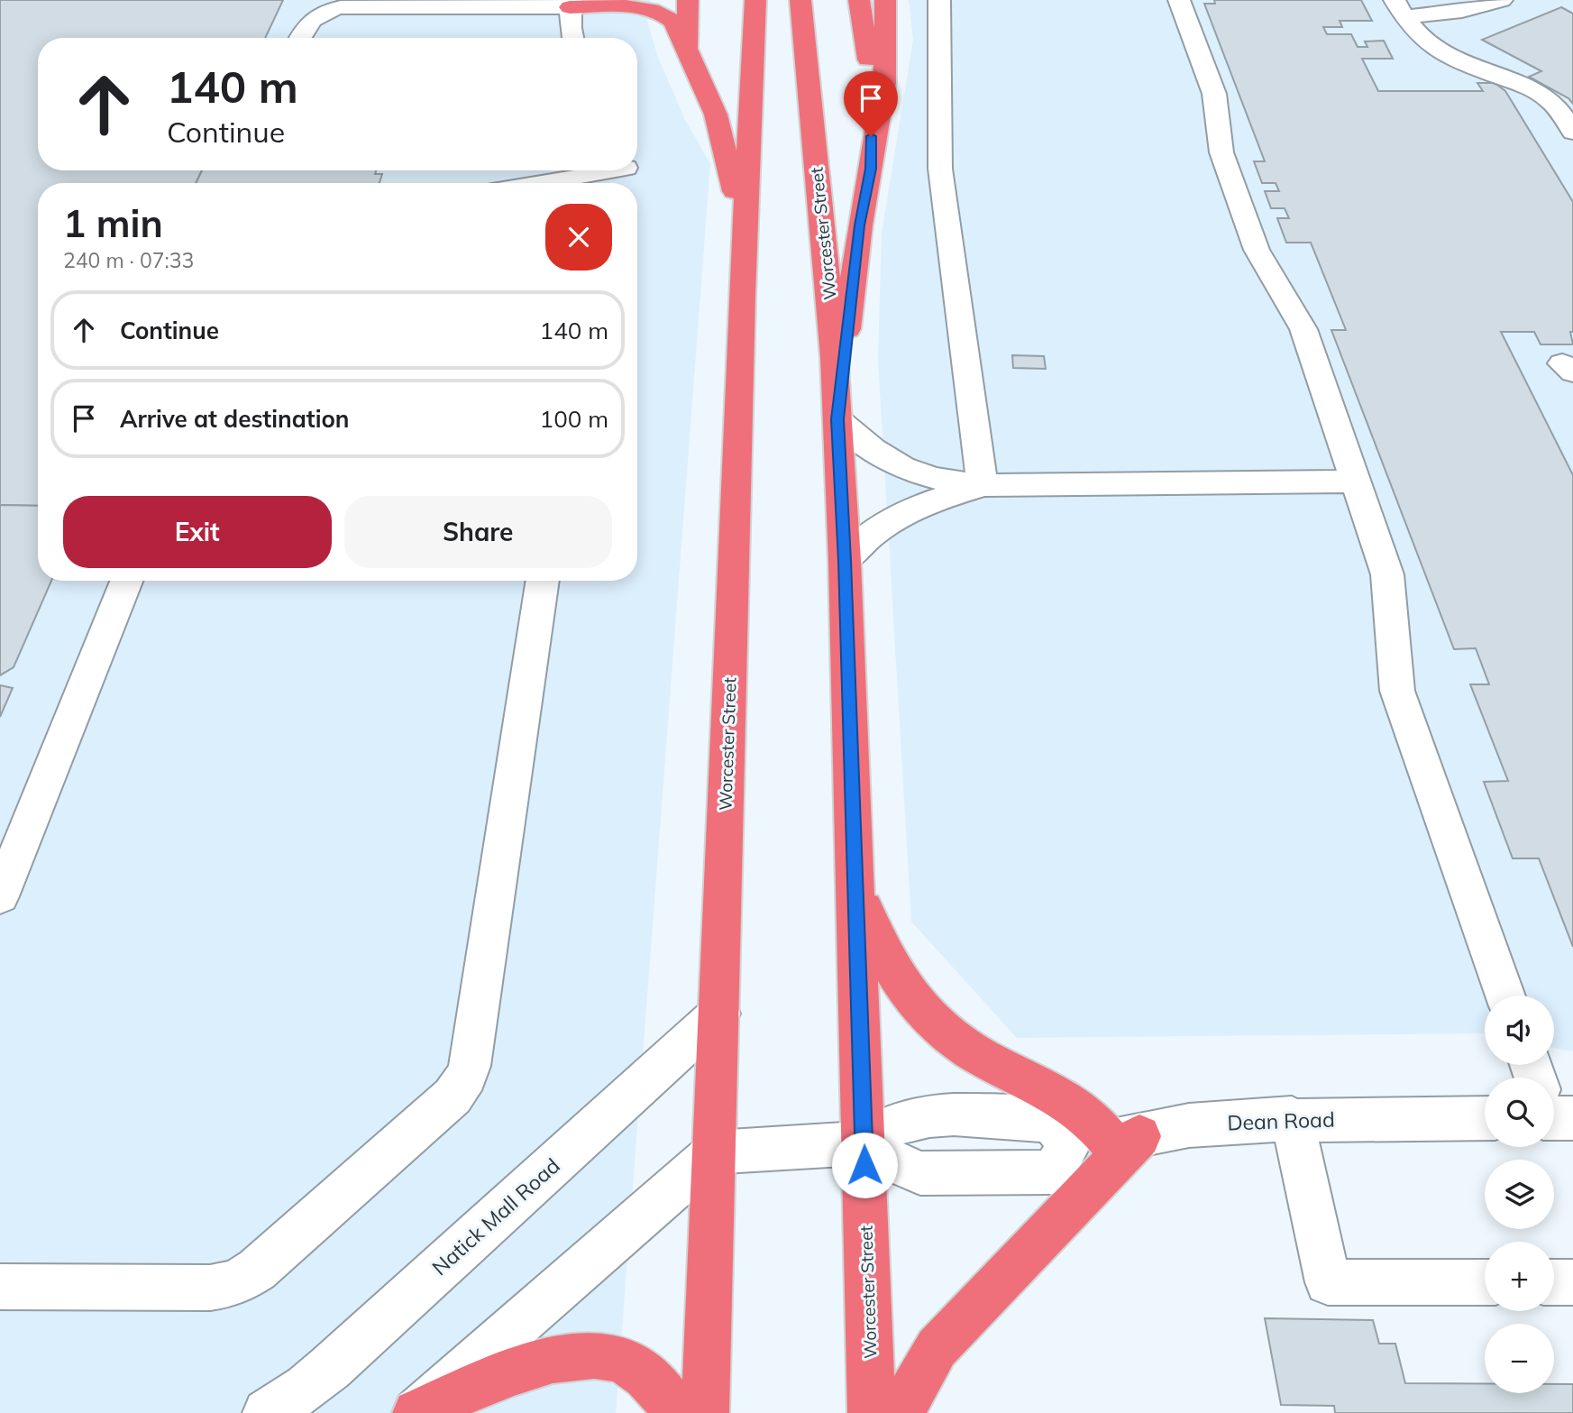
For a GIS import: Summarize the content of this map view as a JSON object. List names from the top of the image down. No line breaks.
{"streets":{"highway":["Worcester Street"],"street":["Dean Road","Natick Mall Road"]},"crossings":[["Worcester Street","Natick Mall Road"]],"page":{"turn":["140 m","Continue"],"heading":["1 min","240 m · 07:33"],"list":[{"name":"Continue","value":"140 m"},{"name":"Arrive at destination","value":"100 m"}],"buttons":["Exit","Share"],"map_buttons":["+","−"]}}
